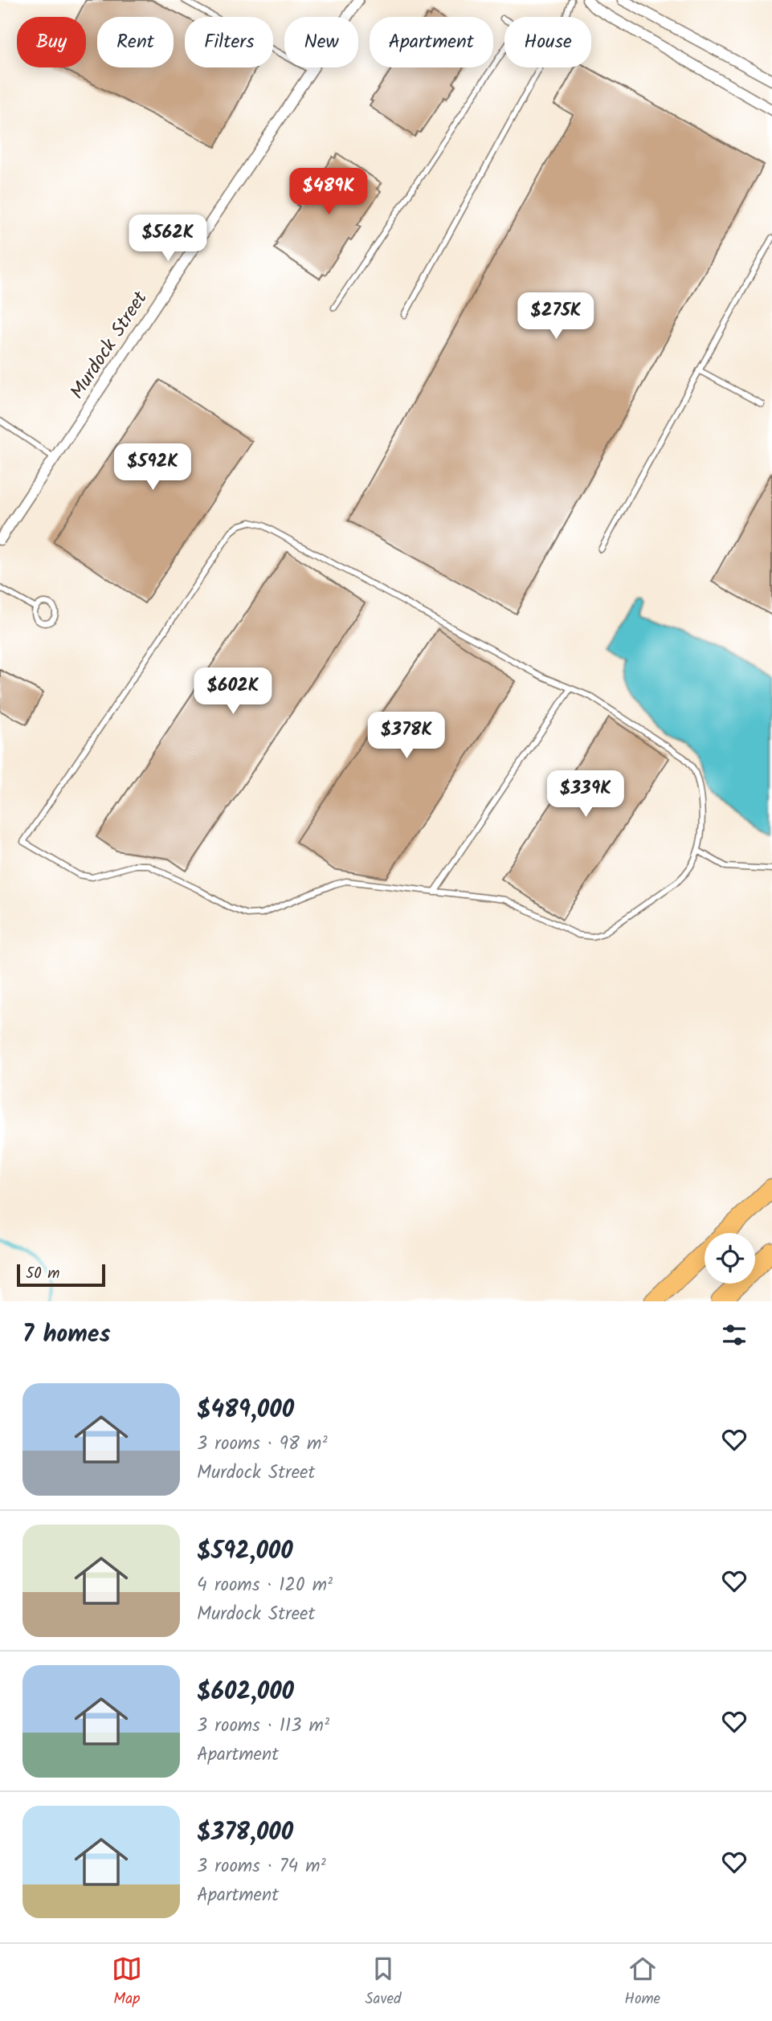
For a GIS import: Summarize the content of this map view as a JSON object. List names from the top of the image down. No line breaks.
{"streets":{"street":["Murdock Street"]},"scale_bar":"50 m","page":{"chip":["Buy","Rent","Filters","New","Apartment","House"],"price":["$489K","$562K","$275K","$592K","$602K","$378K","$339K"],"scale":"50 m","heading":"7 homes","list":[{"name":"$489,000","note":"3 rooms · 98 m² · Murdock Street"},{"name":"$592,000","note":"4 rooms · 120 m² · Murdock Street"},{"name":"$602,000","note":"3 rooms · 113 m² · Apartment"},{"name":"$378,000","note":"3 rooms · 74 m² · Apartment"}],"tabs":["Map","Saved","Home"]}}
